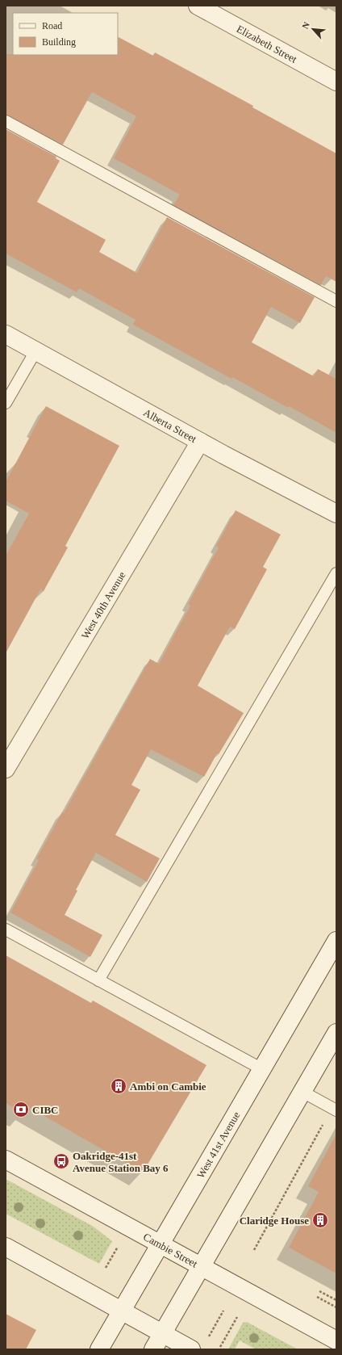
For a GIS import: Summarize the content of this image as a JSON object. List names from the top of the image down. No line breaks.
{"streets":{"main road":["Elizabeth Street","Alberta Street","West 40th Avenue","West 41st Avenue","Cambie Street"]},"crossings":[["Alberta Street","West 40th Avenue"],["West 41st Avenue","Cambie Street"]],"places":{"building":["Ambi on Cambie","Claridge House"],"bank":["CIBC"],"bus stop":["Oakridge-41st Avenue Station Bay 6"]},"legend":["Road","Building"],"north":"top left"}
